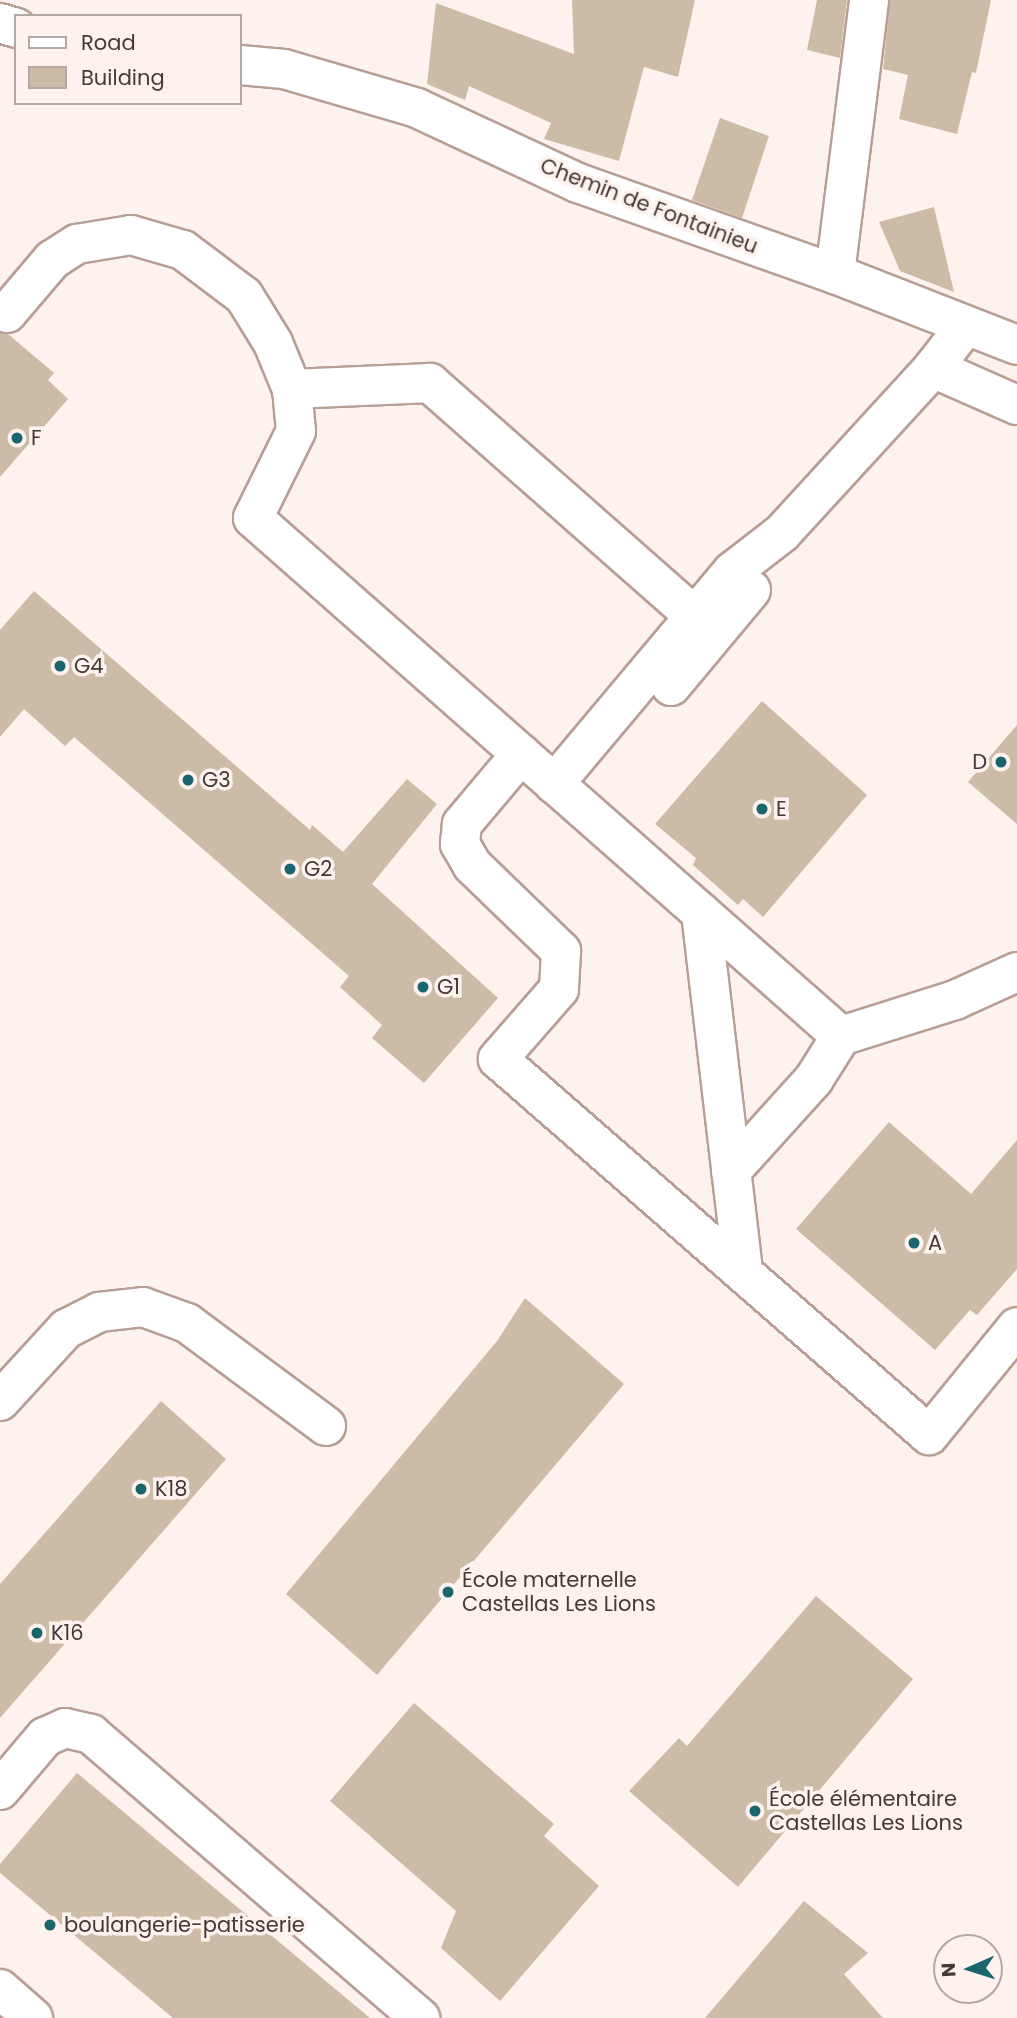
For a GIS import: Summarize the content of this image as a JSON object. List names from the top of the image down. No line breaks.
{"streets":{"street":["Chemin de Fontainieu"]},"places":["F","G4","D","G3","E","G2","G1","A","K18","École maternelle Castellas Les Lions","K16","École élémentaire Castellas Les Lions","boulangerie-patisserie"],"legend":["Road","Building"],"north":"left"}
